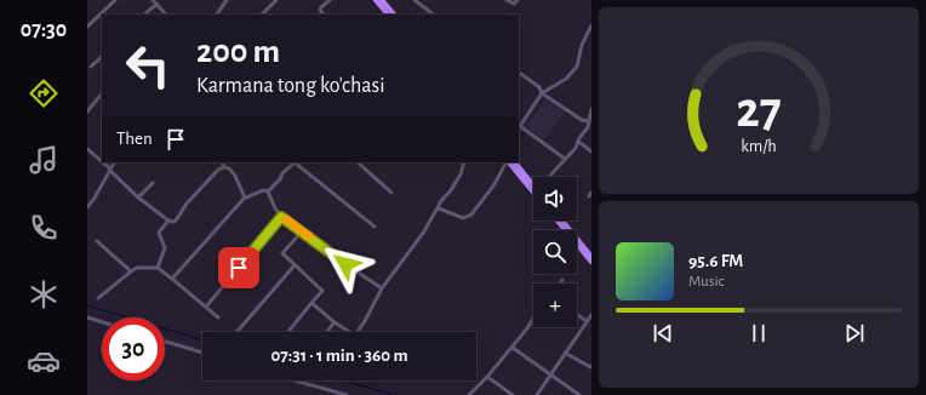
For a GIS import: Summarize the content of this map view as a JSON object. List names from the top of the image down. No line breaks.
{"page":{"tabs":"07:30","turn":["200 m","Karmana tong ko'chasi"],"then":"Then","map_buttons":"+","song":["95.6 FM","Music"],"limit":"30","trip":"07:31 · 1 min · 360 m","gauge":["27","km/h"]}}
